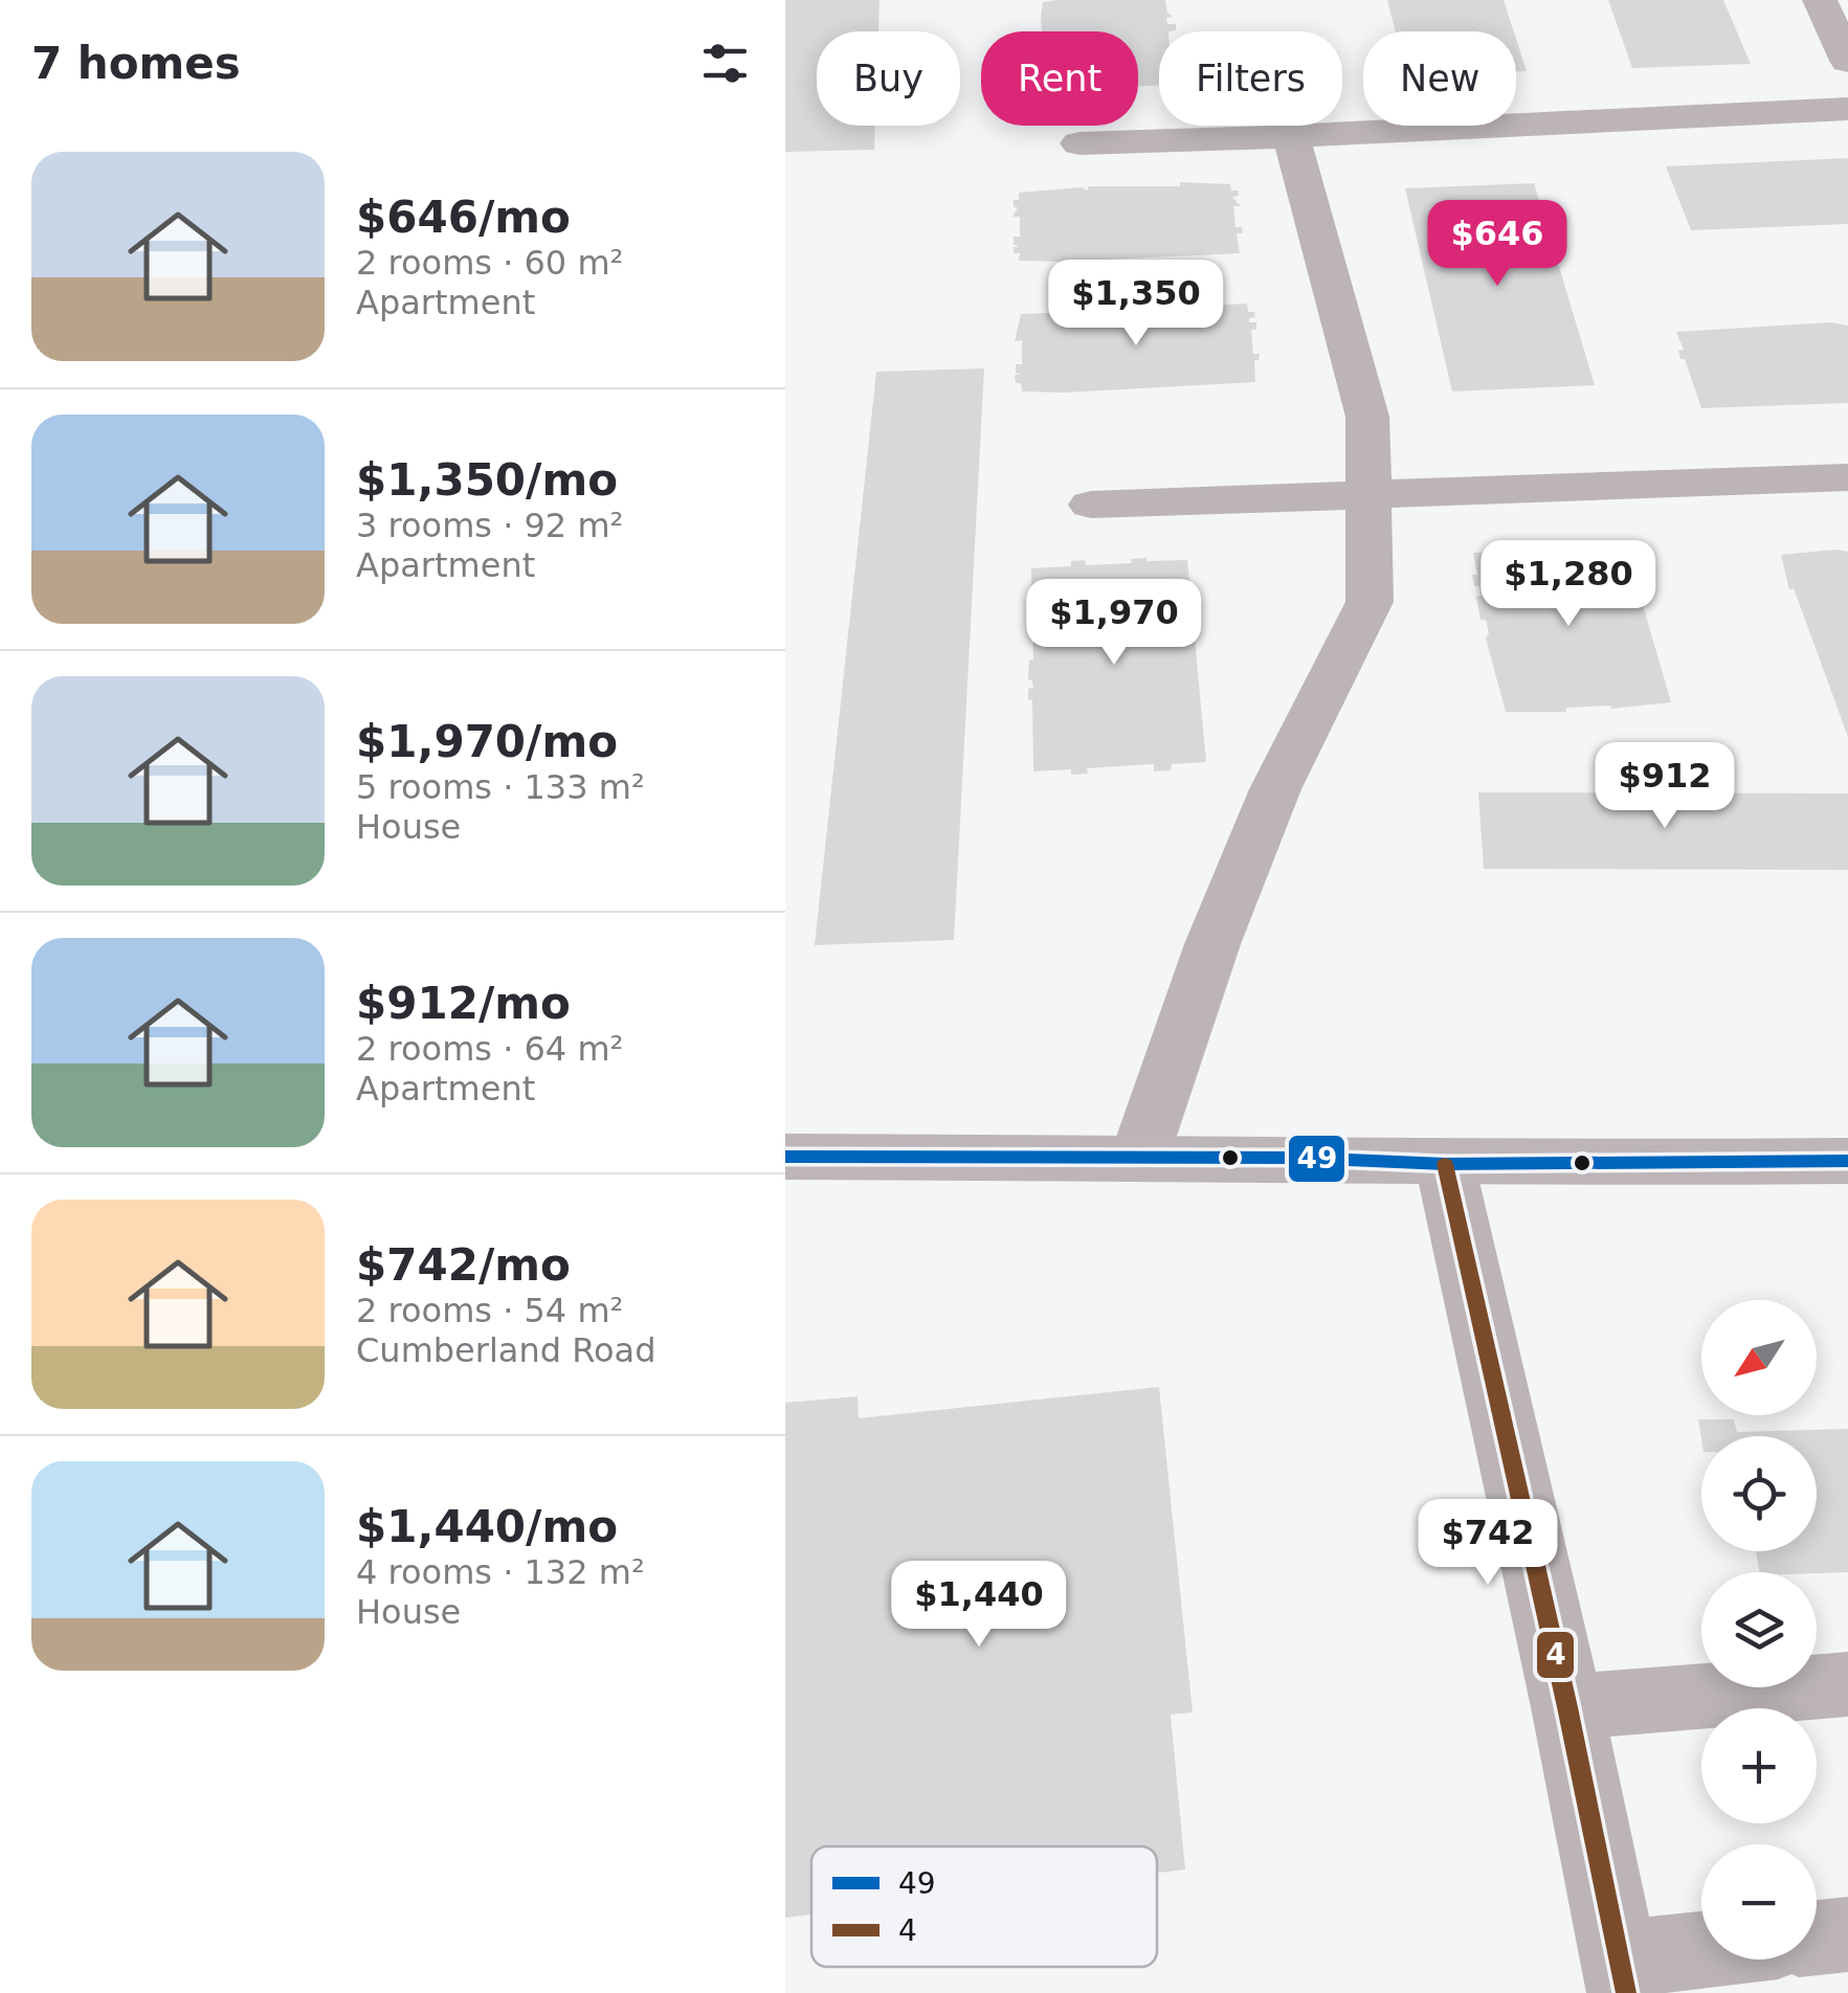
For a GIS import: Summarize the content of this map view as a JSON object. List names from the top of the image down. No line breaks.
{"lines":["transit line 49","transit line 4"],"legend":["49","4"],"north":"bottom left","page":{"heading":"7 homes","chip":["Buy","Rent","Filters","New"],"list":[{"name":"$646/mo","note":"2 rooms · 60 m² · Apartment"},{"name":"$1,350/mo","note":"3 rooms · 92 m² · Apartment"},{"name":"$1,970/mo","note":"5 rooms · 133 m² · House"},{"name":"$912/mo","note":"2 rooms · 64 m² · Apartment"},{"name":"$742/mo","note":"2 rooms · 54 m² · Cumberland Road"},{"name":"$1,440/mo","note":"4 rooms · 132 m² · House"}],"price":["$646","$1,350","$1,280","$1,970","$912","$742","$1,440"],"map_buttons":["+","−"]}}
